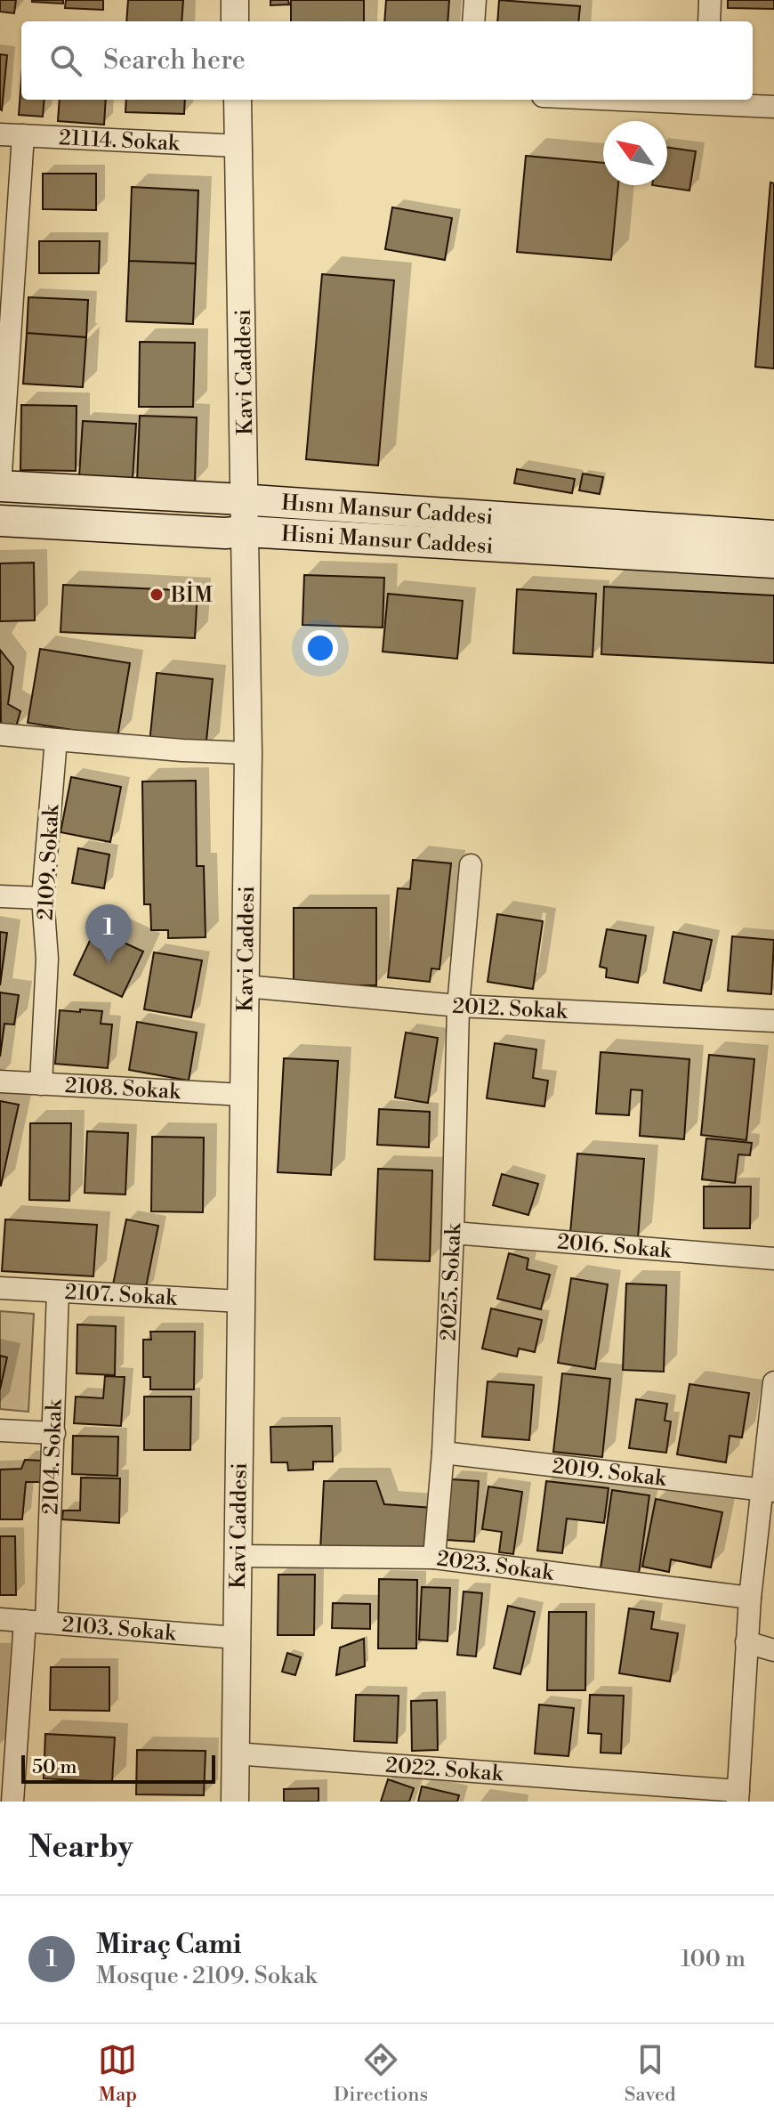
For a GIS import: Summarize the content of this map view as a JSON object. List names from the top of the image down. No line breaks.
{"streets":{"main road":["Hısnı Mansur Caddesi","Hisni Mansur Caddesi"],"street":["21114. Sokak","Kavi Caddesi","2109. Sokak","2012. Sokak","2108. Sokak","2016. Sokak","2025. Sokak","2107. Sokak","2104. Sokak","2019. Sokak","2023. Sokak","2103. Sokak","2022. Sokak"]},"crossings":[["21114. Sokak","Kavi Caddesi"],["Kavi Caddesi","Hısnı Mansur Caddesi"],["Kavi Caddesi","Hisni Mansur Caddesi"],["Kavi Caddesi","2012. Sokak"],["Kavi Caddesi","2108. Sokak"],["Kavi Caddesi","2107. Sokak"],["Kavi Caddesi","2023. Sokak"],["Kavi Caddesi","2103. Sokak"],["Kavi Caddesi","2022. Sokak"],["2109. Sokak","2108. Sokak"],["2012. Sokak","2025. Sokak"],["2016. Sokak","2025. Sokak"],["2025. Sokak","2019. Sokak"],["2025. Sokak","2023. Sokak"],["2107. Sokak","2104. Sokak"],["2104. Sokak","2103. Sokak"]],"places":["BİM"],"scale_bar":"50 m","north":"top left","page":{"search":"Search here","pins":"1","scale":"50 m","heading":"Nearby","list":[{"mark":"1","name":"Miraç Cami","note":"Mosque · 2109. Sokak","value":"100 m"}],"nav":["Map","Directions","Saved"]}}
